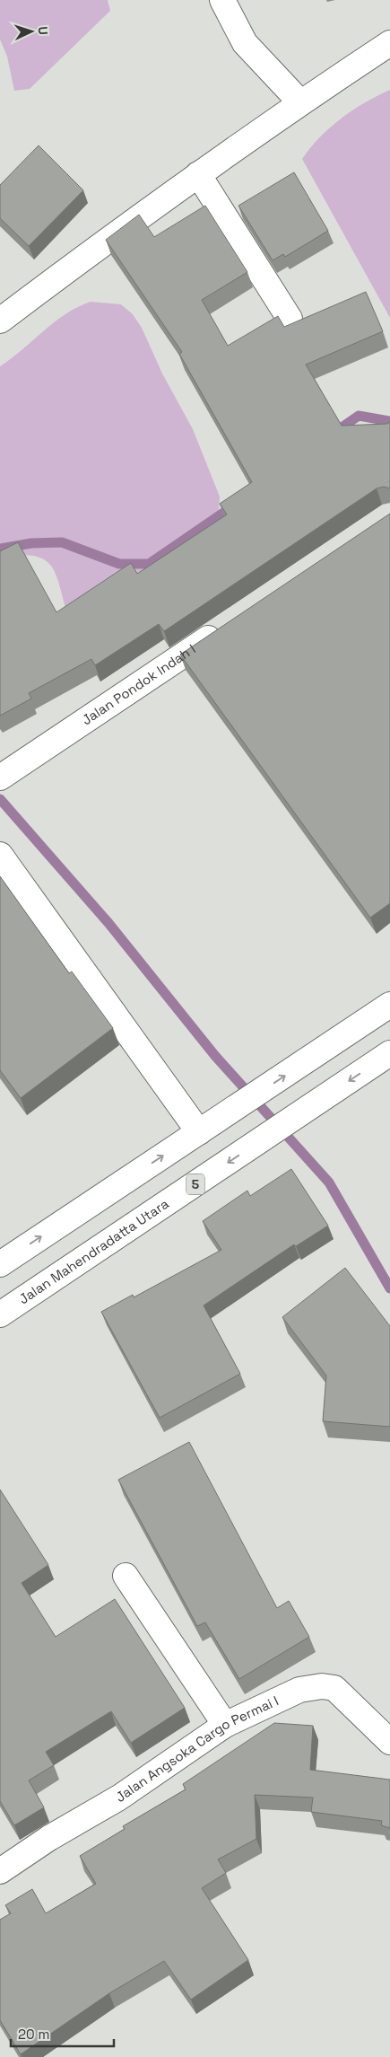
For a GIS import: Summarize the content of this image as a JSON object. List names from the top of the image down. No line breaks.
{"streets":{"main road":["Jalan Pondok Indah I","5","Jalan Mahendradatta Utara","Jalan Angsoka Cargo Permai I"]},"scale_bar":"20 m","north":"right"}
